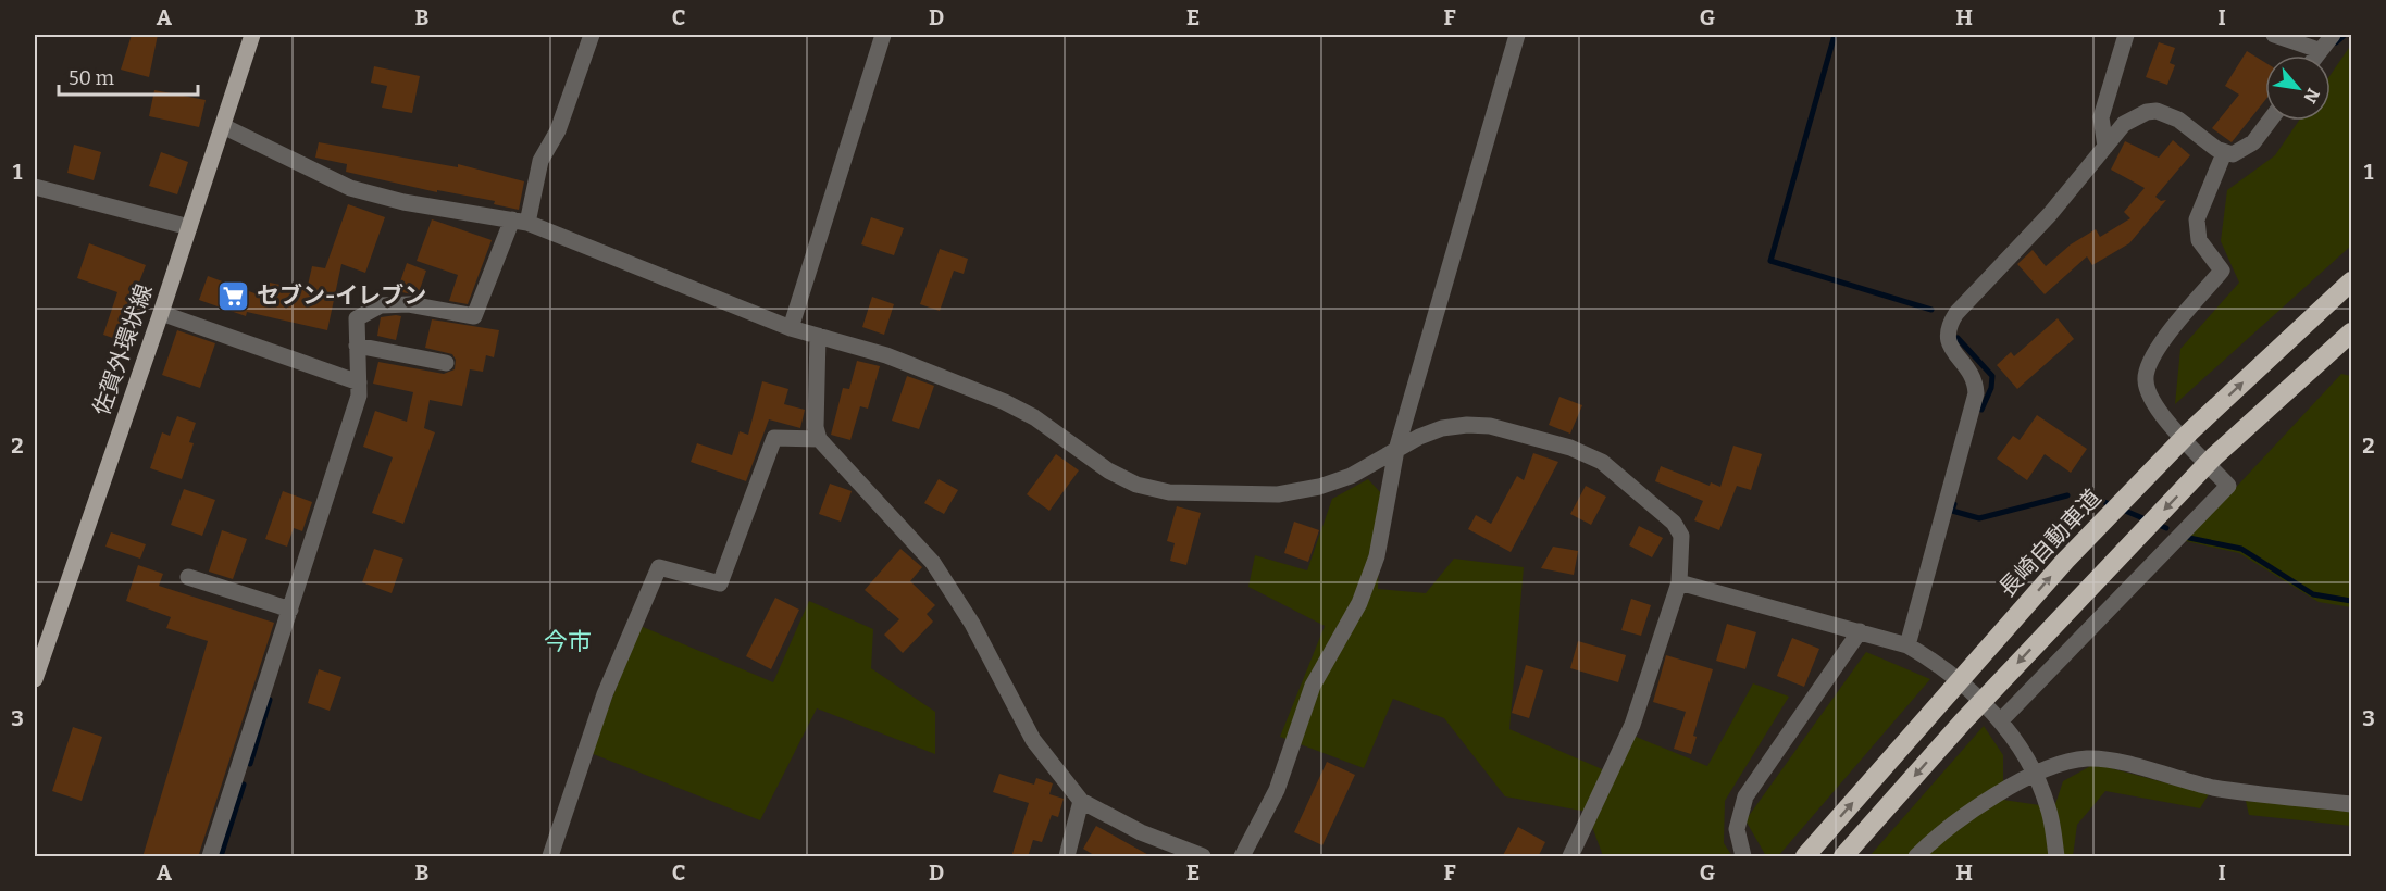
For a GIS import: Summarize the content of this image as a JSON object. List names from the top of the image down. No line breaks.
{"streets":{"highway":["長崎自動車道"],"main road":["佐賀外環状線"]},"districts":["今市"],"places":{"supermarket":["セブン-イレブン"]},"scale_bar":"50 m","north":"bottom right","grid":{"columns":["A","B","C","D","E","F","G","H","I"],"rows":["1","2","3"]}}
